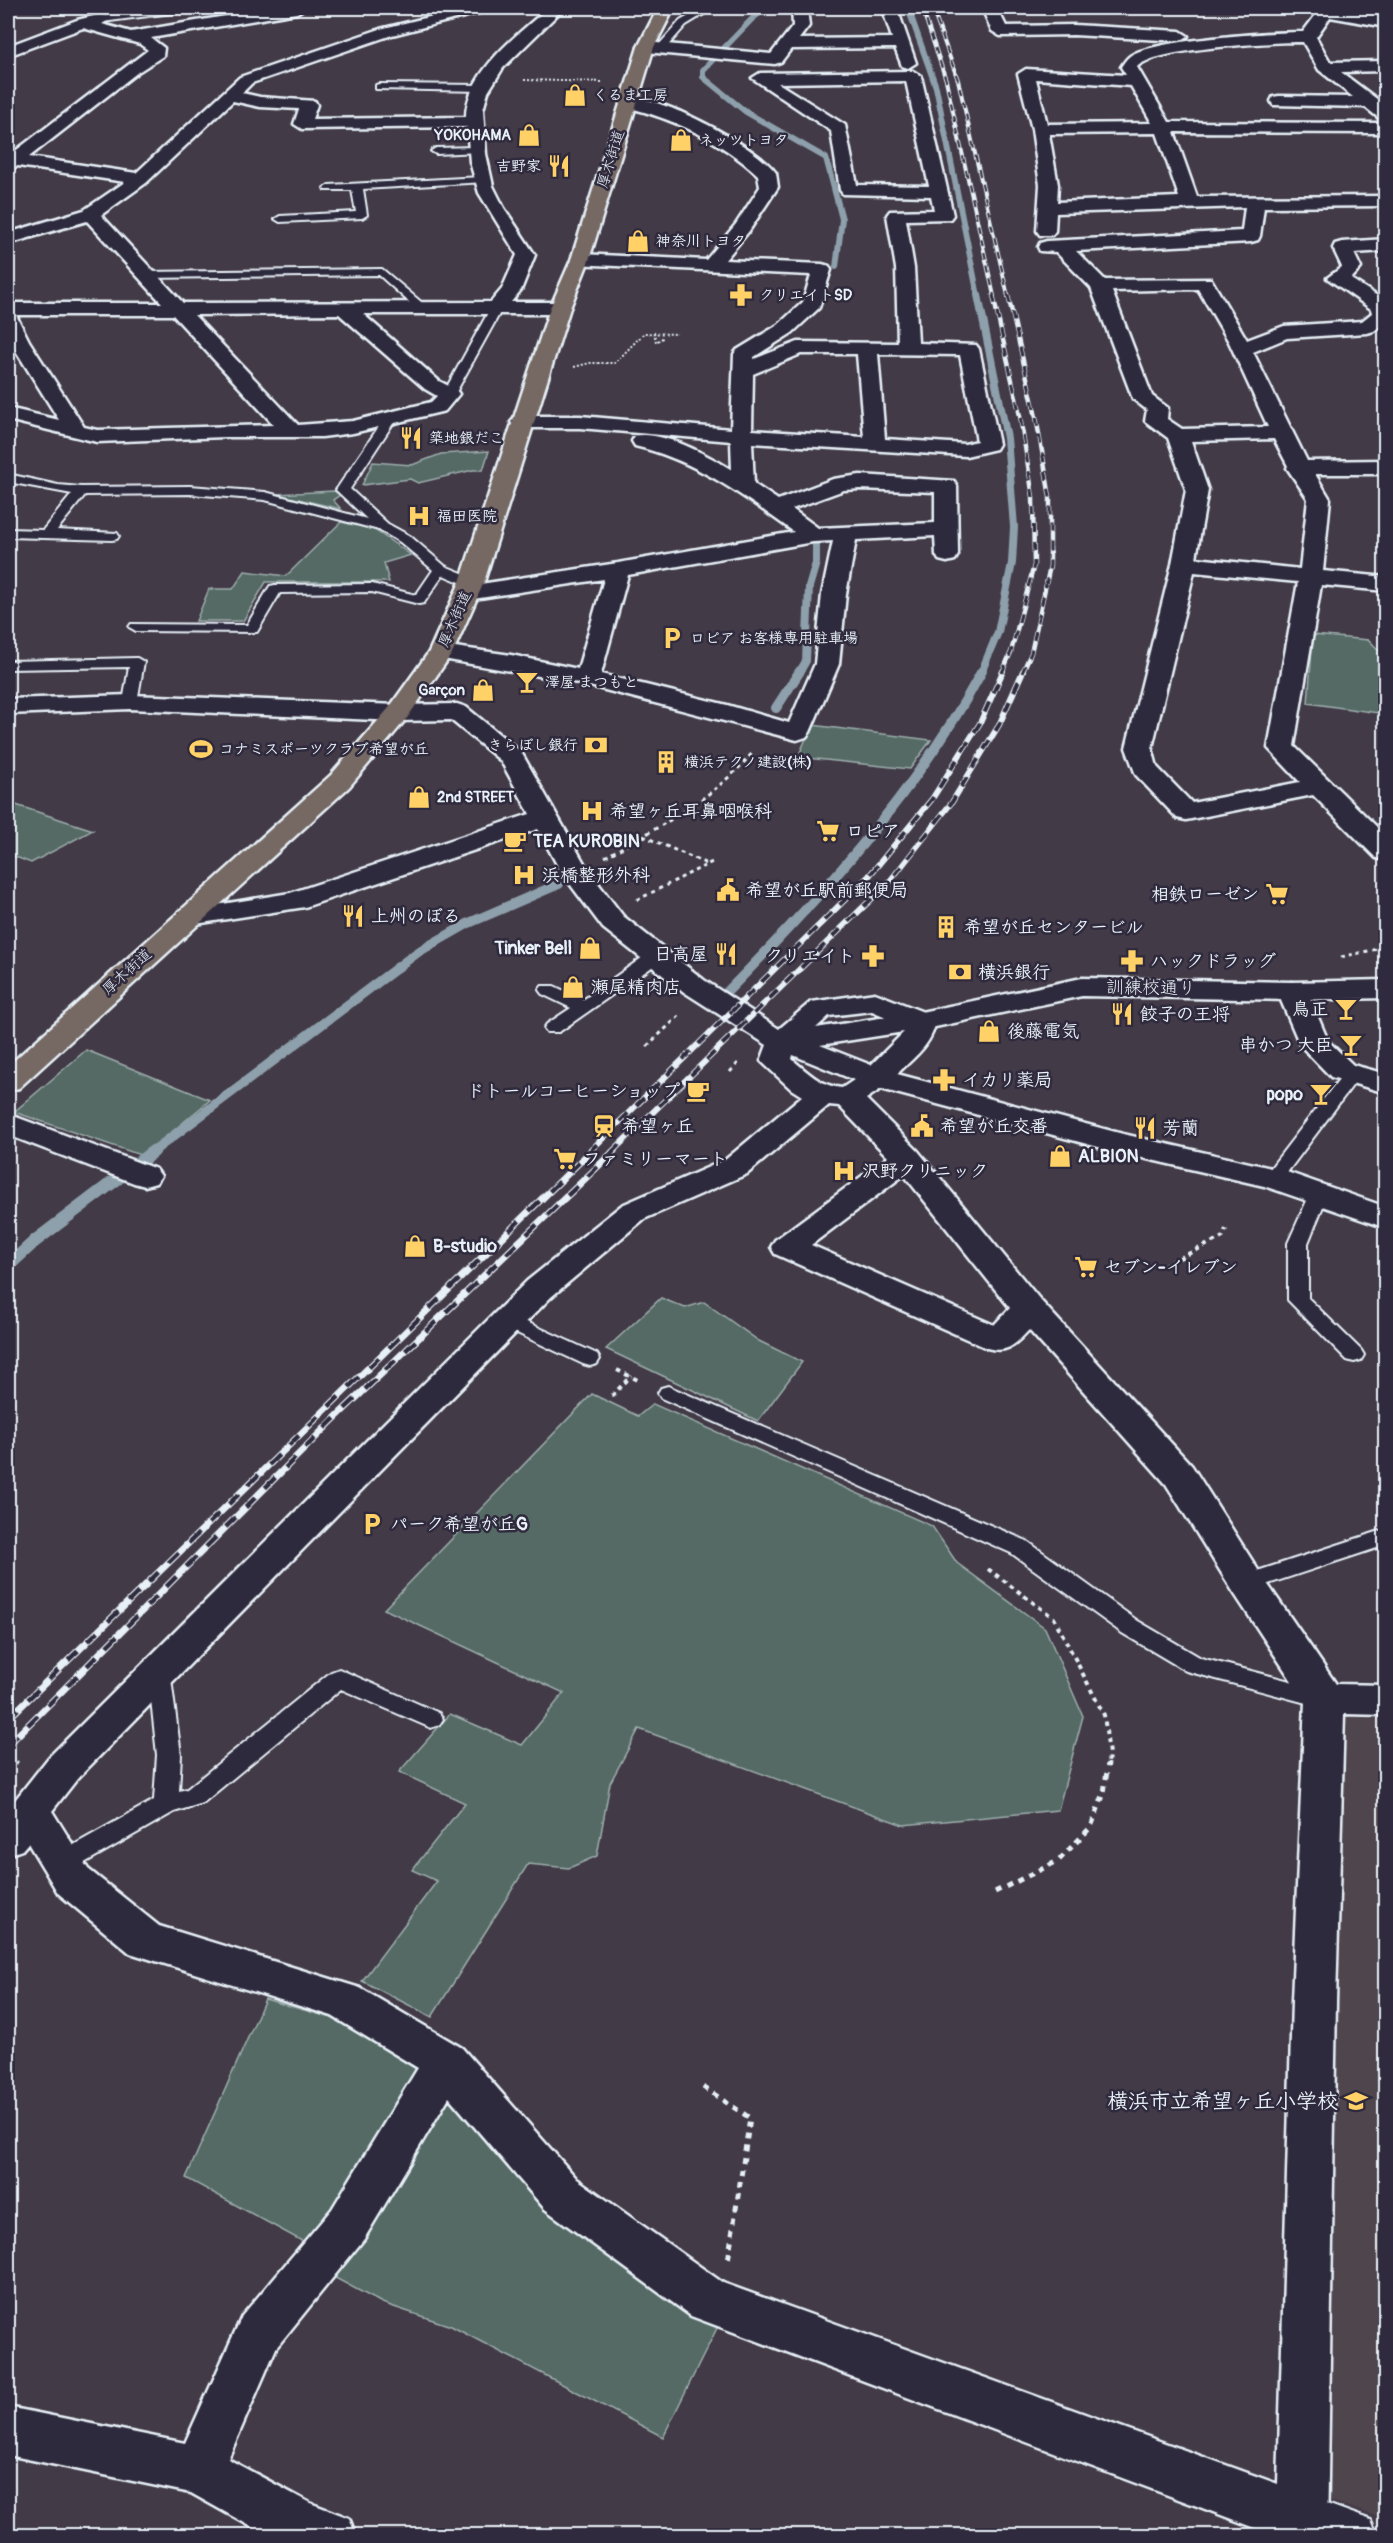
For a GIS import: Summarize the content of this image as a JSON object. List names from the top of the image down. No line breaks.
{"streets":{"main road":["厚木街道"],"street":["訓練校通り"]},"places":{"shop":["くるま工房","YOKOHAMA","ネッツトヨタ","神奈川トヨタ","Garçon","2nd STREET","Tinker Bell","瀬尾精肉店","後藤電気","ALBION","B-studio"],"restaurant":["吉野家","築地銀だこ","上州のぼる","日高屋","餃子の王将","芳蘭"],"pharmacy":["クリエイトSD","クリエイト","ハックドラッグ","イカリ薬局"],"hospital":["福田医院","希望ヶ丘耳鼻咽喉科","浜橋整形外科","沢野クリニック"],"parking":["ロピア お客様専用駐車場","パーク希望が丘G"],"bar":["澤屋 まつもと","鳥正","串かつ 大臣","popo"],"bank":["きらぼし銀行","横浜銀行"],"sports":["コナミスポーツクラブ希望が丘"],"building":["横浜テクノ建設(株)","希望が丘センタービル"],"supermarket":["ロピア","相鉄ローゼン","ファミリーマート","セブン-イレブン"],"cafe":["TEA KUROBIN","ドトールコーヒーショップ"],"public building":["希望が丘駅前郵便局","希望が丘交番"],"station":["希望ヶ丘"],"school or university":["横浜市立希望ヶ丘小学校"]}}
